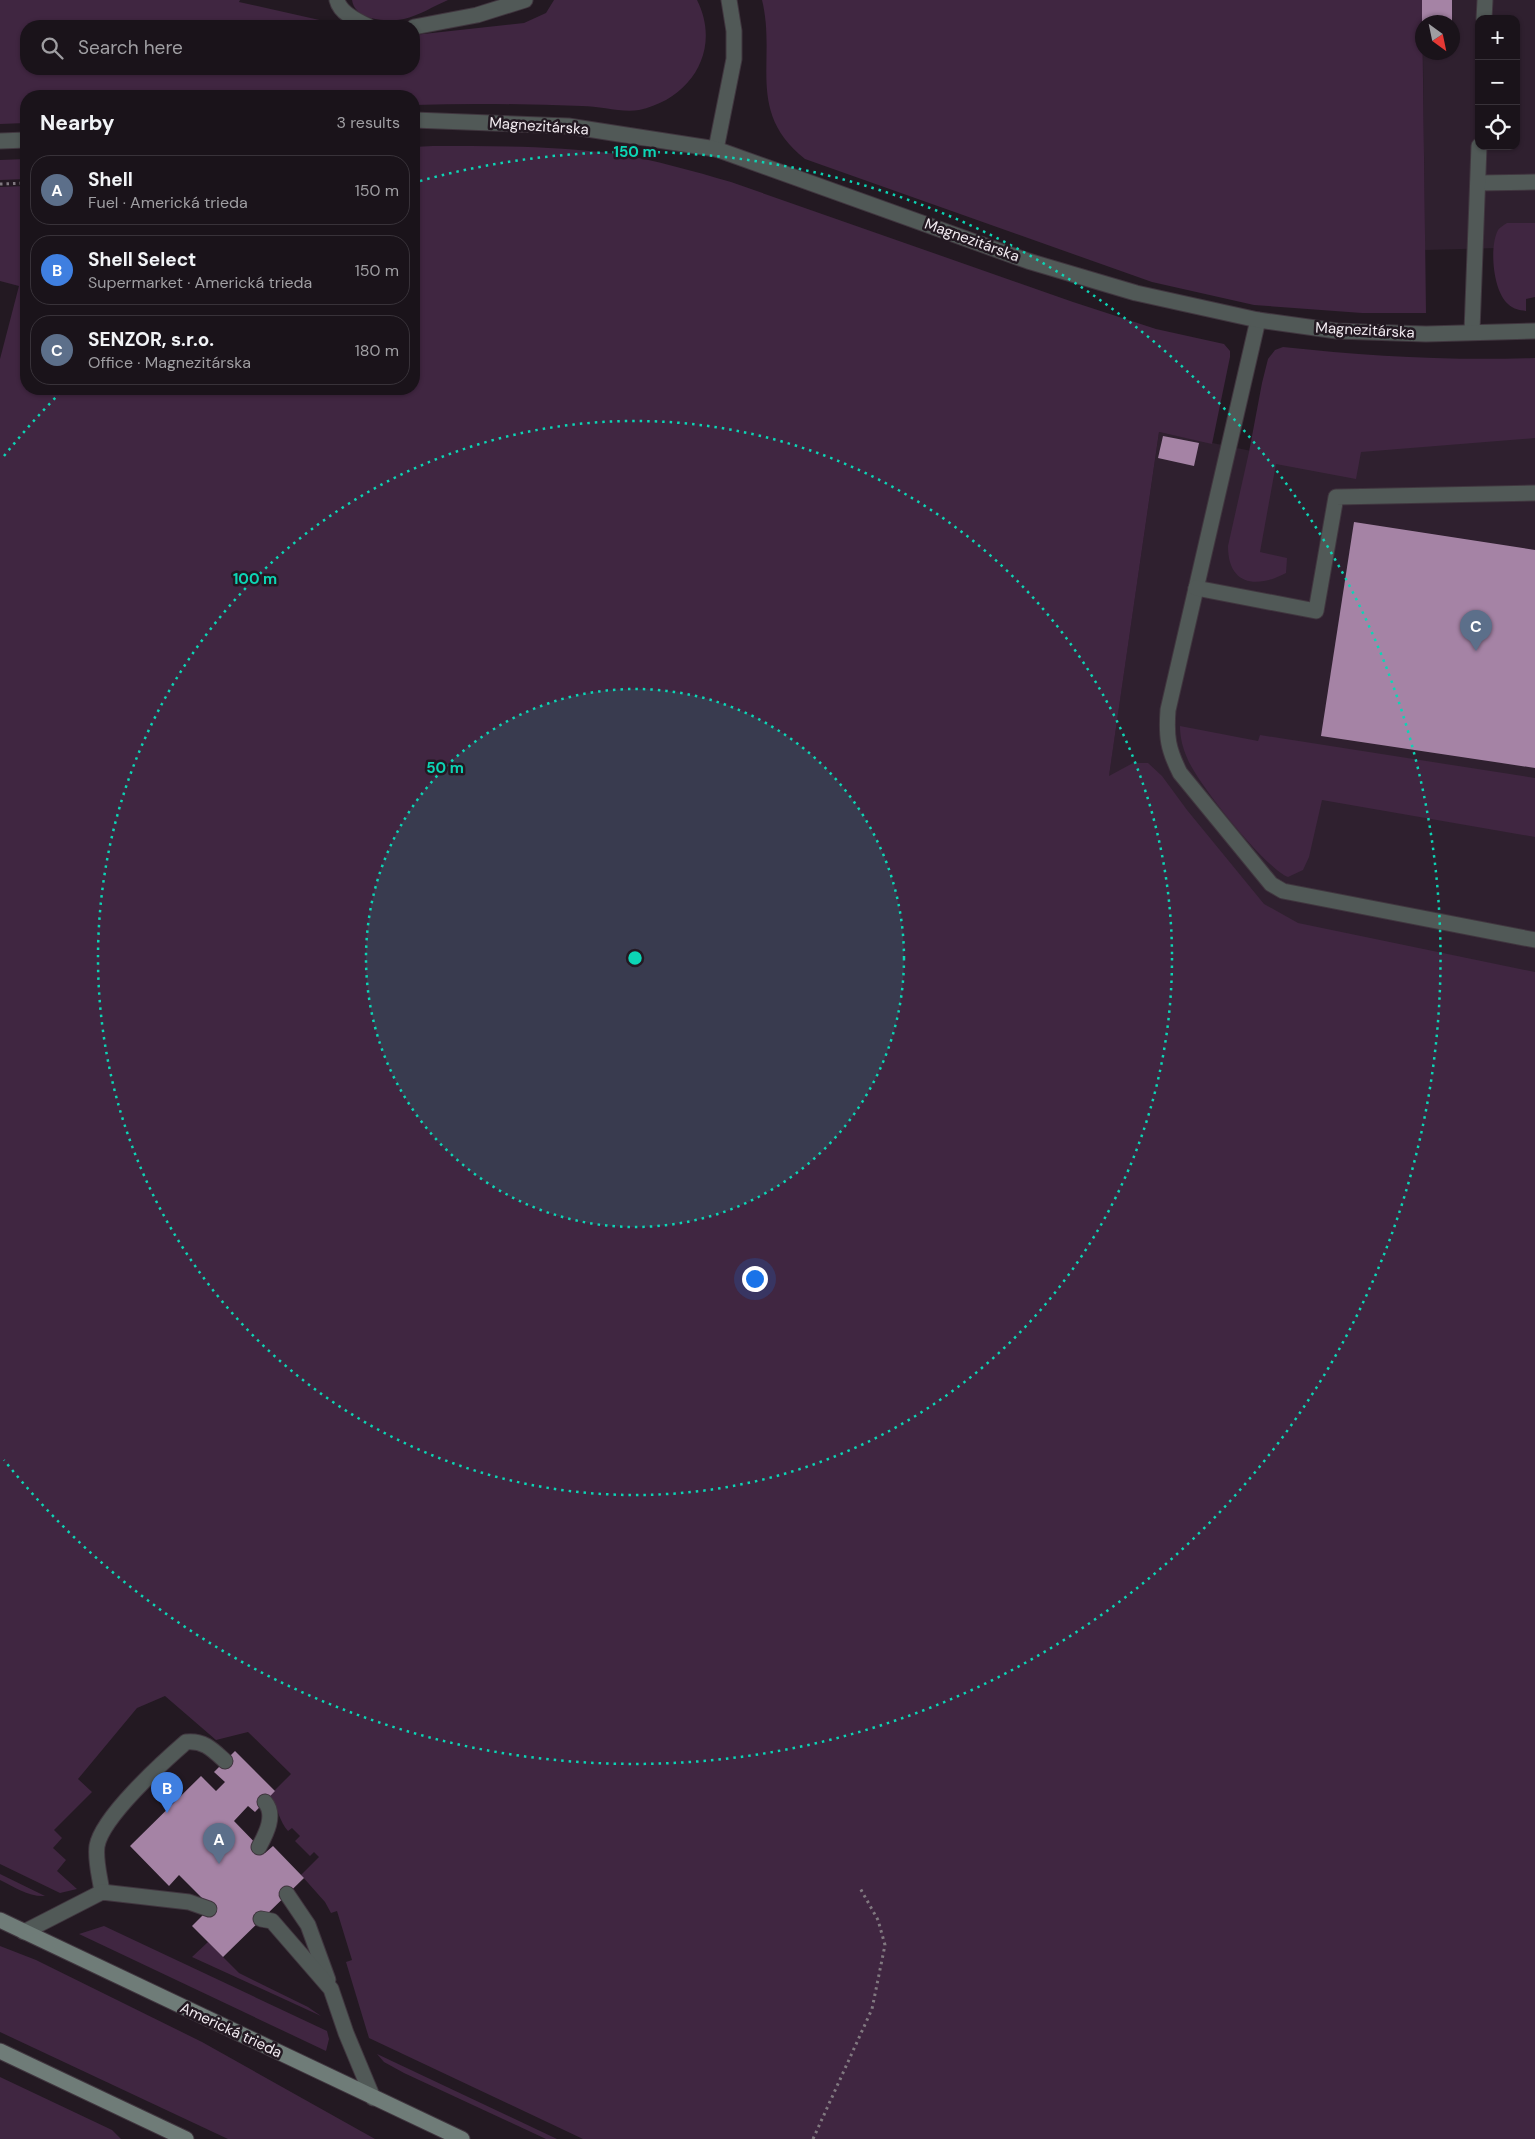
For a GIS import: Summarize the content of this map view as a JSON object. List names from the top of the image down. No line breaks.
{"streets":{"street":["Magnezitárska","Americká trieda"]},"north":"bottom right","page":{"map_buttons":["+","−"],"search":"Search here","heading":["Nearby","3 results"],"list":[{"mark":"A","name":"Shell","note":"Fuel · Americká trieda","value":"150 m"},{"mark":"B","name":"Shell Select","note":"Supermarket · Americká trieda","value":"150 m"},{"mark":"C","name":"SENZOR, s.r.o.","note":"Office · Magnezitárska","value":"180 m"}],"pins":["C","B","A"]},"rings":["150 m","100 m","50 m"]}
